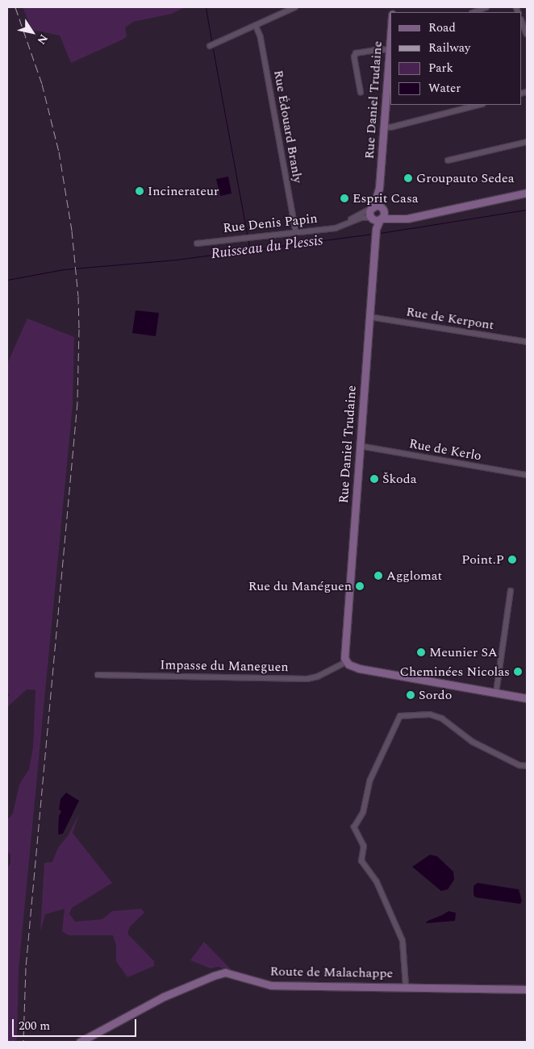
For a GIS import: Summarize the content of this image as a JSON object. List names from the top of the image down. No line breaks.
{"streets":{"street":["Rue Daniel Trudaine","Rue Édouard Branly","Rue Denis Papin","Rue de Kerpont","Rue de Kerlo","Impasse du Maneguen","Route de Malachappe"]},"crossings":[["Rue Daniel Trudaine","Rue Denis Papin"],["Rue Daniel Trudaine","Rue de Kerpont"],["Rue Daniel Trudaine","Rue de Kerlo"],["Rue Daniel Trudaine","Impasse du Maneguen"],["Rue Édouard Branly","Rue Denis Papin"]],"water":["Ruisseau du Plessis"],"places":["Groupauto Sedea","Incinerateur","Esprit Casa","Škoda","Point.P","Agglomat","Rue du Manéguen","Meunier SA","Cheminées Nicolas","Sordo"],"legend":["Road","Railway","Park","Water"],"scale_bar":"200 m","north":"bottom right"}
